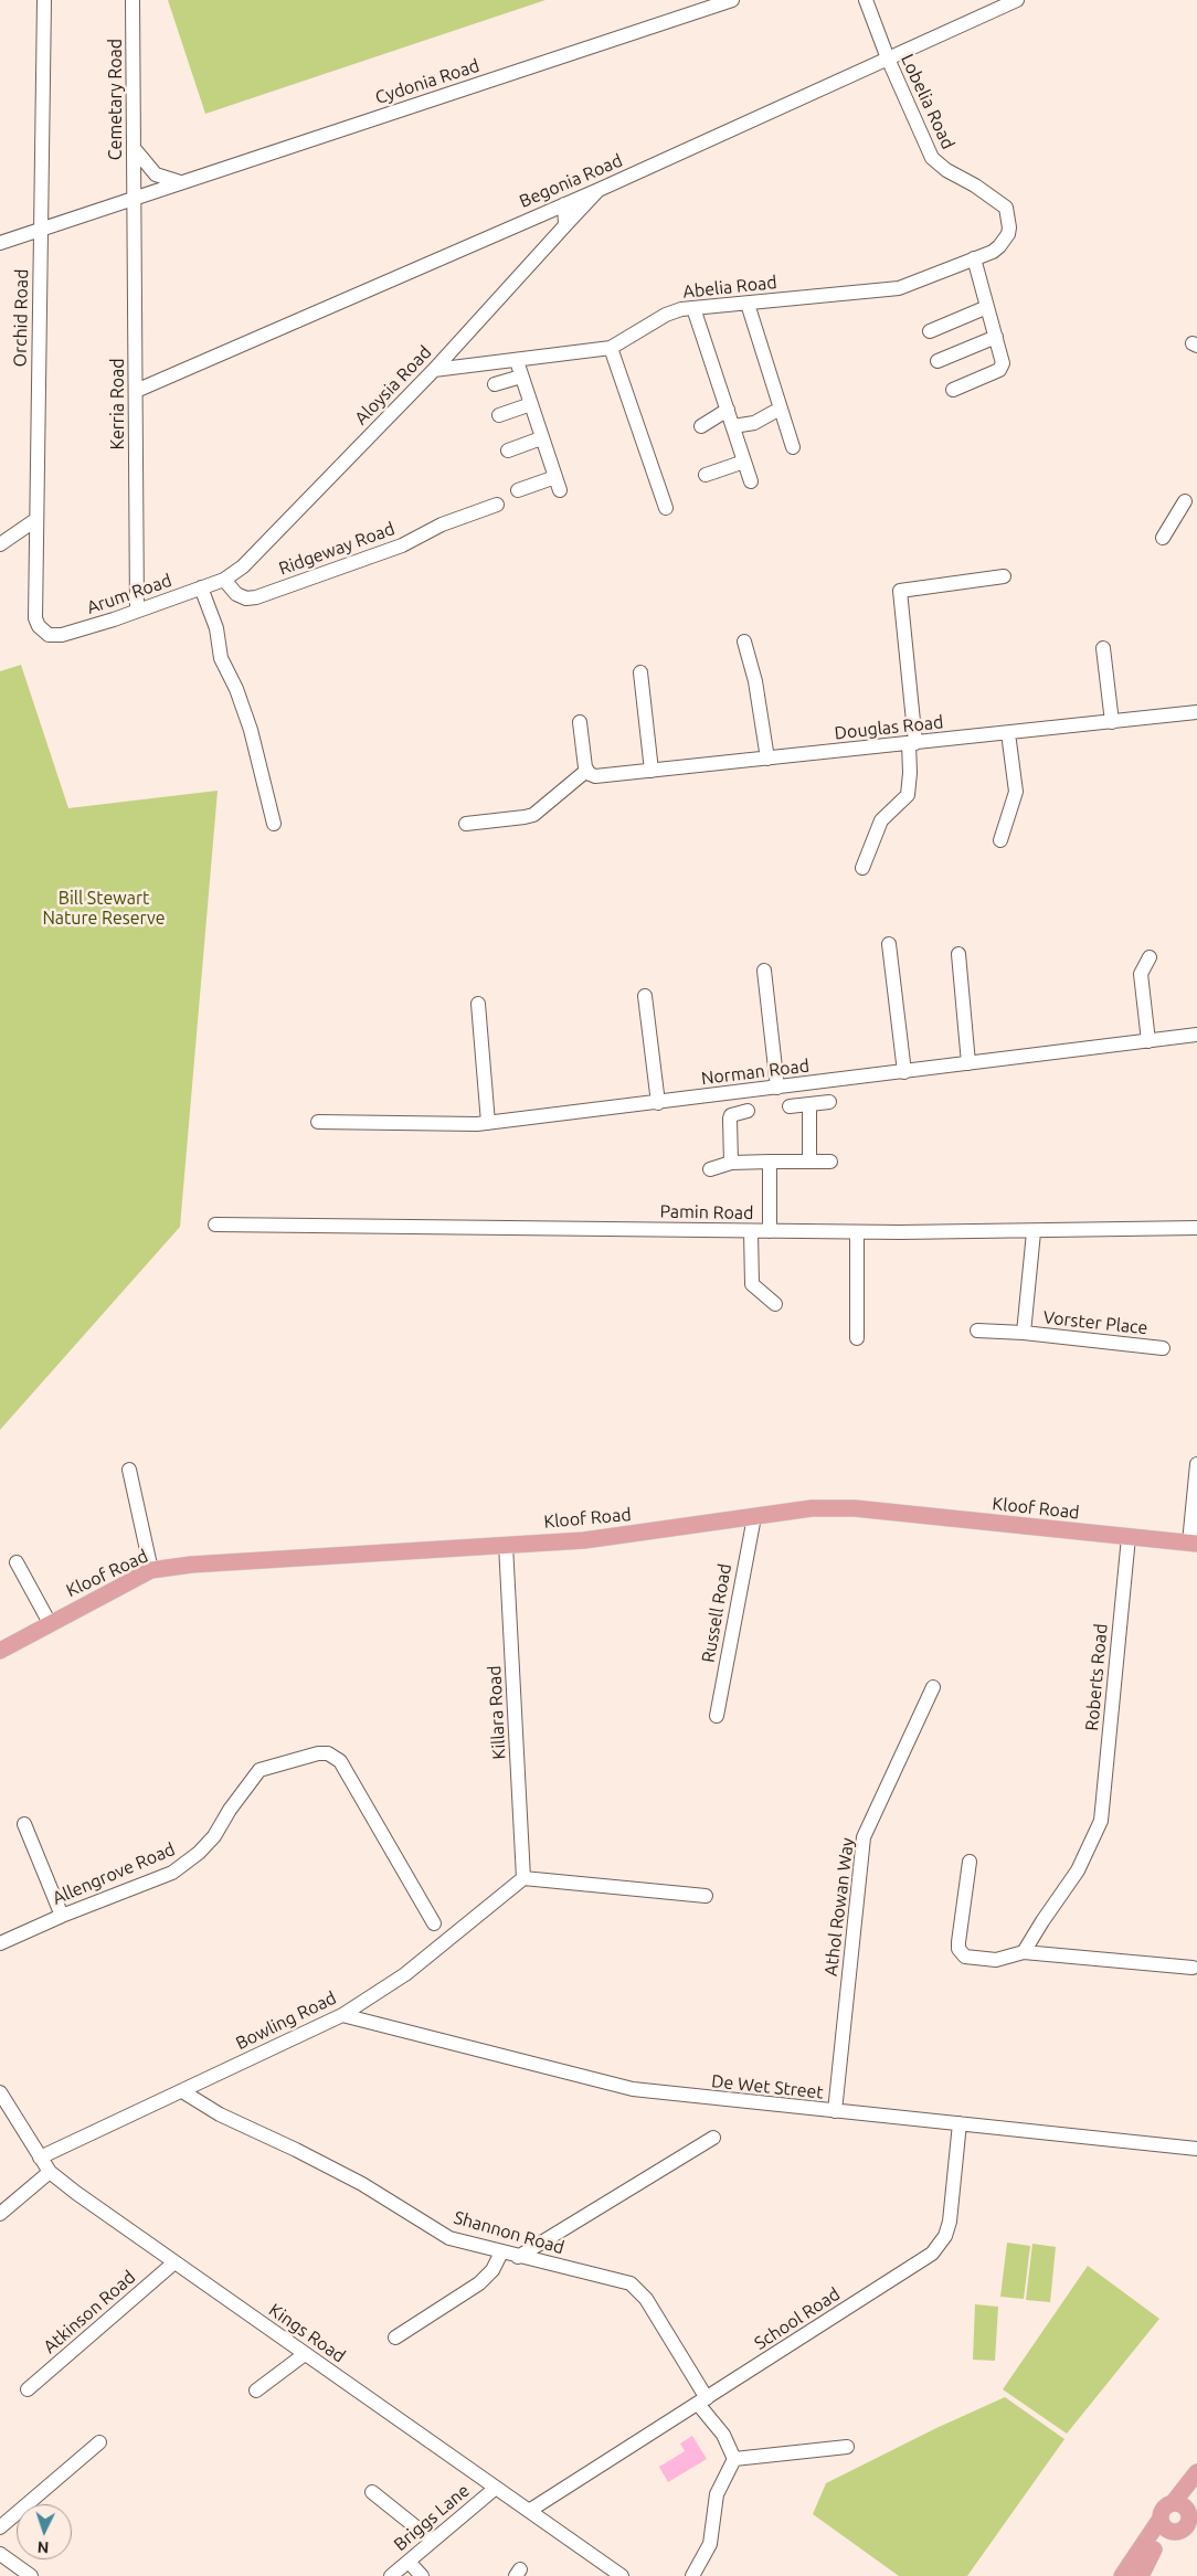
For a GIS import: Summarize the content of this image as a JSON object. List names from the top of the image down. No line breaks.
{"streets":{"main road":["Kloof Road"],"street":["Cydonia Road","Cemetary Road","Lobelia Road","Begonia Road","Abelia Road","Orchid Road","Aloysia Road","Kerria Road","Ridgeway Road","Arum Road","Douglas Road","Norman Road","Pamin Road","Vorster Place","Russell Road","Roberts Road","Killara Road","Allengrove Road","Athol Rowan Way","Bowling Road","De Wet Street","Shannon Road","Atkinson Road","School Road","Kings Road","Briggs Lane"]},"crossings":[["Cydonia Road","Cemetary Road"],["Cydonia Road","Orchid Road"],["Cydonia Road","Kerria Road"],["Cemetary Road","Kerria Road"],["Lobelia Road","Begonia Road"],["Lobelia Road","Abelia Road"],["Begonia Road","Aloysia Road"],["Begonia Road","Kerria Road"],["Abelia Road","Aloysia Road"],["Orchid Road","Arum Road"],["Aloysia Road","Ridgeway Road"],["Aloysia Road","Arum Road"],["Kerria Road","Arum Road"],["Ridgeway Road","Arum Road"],["Pamin Road","Vorster Place"],["Kloof Road","Russell Road"],["Kloof Road","Roberts Road"],["Kloof Road","Killara Road"],["Killara Road","Bowling Road"],["Athol Rowan Way","De Wet Street"],["Bowling Road","De Wet Street"],["Bowling Road","Shannon Road"],["Bowling Road","Kings Road"],["De Wet Street","School Road"],["Shannon Road","School Road"],["Atkinson Road","Kings Road"],["School Road","Kings Road"],["Kings Road","Briggs Lane"]],"parks":["Bill Stewart Nature Reserve"],"north":"bottom"}
